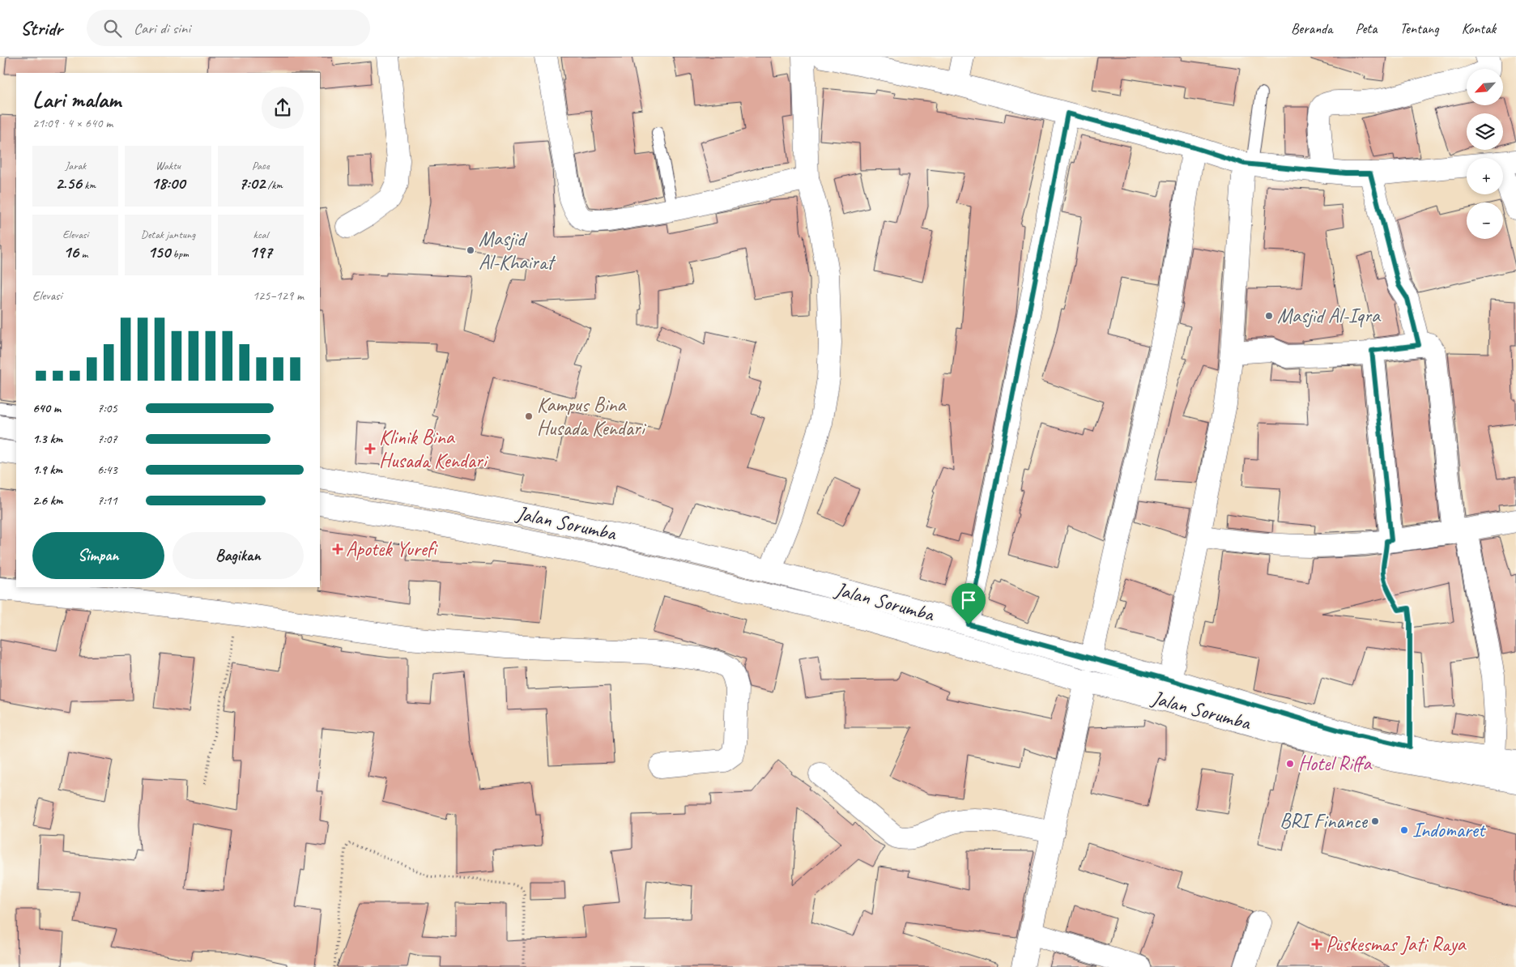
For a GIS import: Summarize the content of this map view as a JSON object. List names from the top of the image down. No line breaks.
{"streets":{"street":["Jalan Sorumba"]},"places":{"other":["Masjid Al-Khairat","Masjid Al-Iqra","Kampus Bina Husada Kendari","Hotel Riffa","BRI Finance","Indomaret"],"health":["Klinik Bina Husada Kendari","Apotek Yurefi","Puskesmas Jati Raya"]},"north":"bottom left","page":{"header":"Stridr","search":"Cari di sini","nav":["Beranda","Peta","Tentang","Kontak"],"map_buttons":["+","−"],"heading":["Lari malam","21:09 · 4 × 640 m"],"stats":[["Jarak","2.56 km"],["Waktu","18:00"],["Pace","7:02 /km"],["Elevasi","16 m"],["Detak jantung","150 bpm"],["kcal","197"]],"chart":["Elevasi","125–129 m"],"list":[{"name":"640 m","note":"7:05"},{"name":"1.3 km","note":"7:07"},{"name":"1.9 km","note":"6:43"},{"name":"2.6 km","note":"7:11"}],"buttons":["Simpan","Bagikan"]}}
